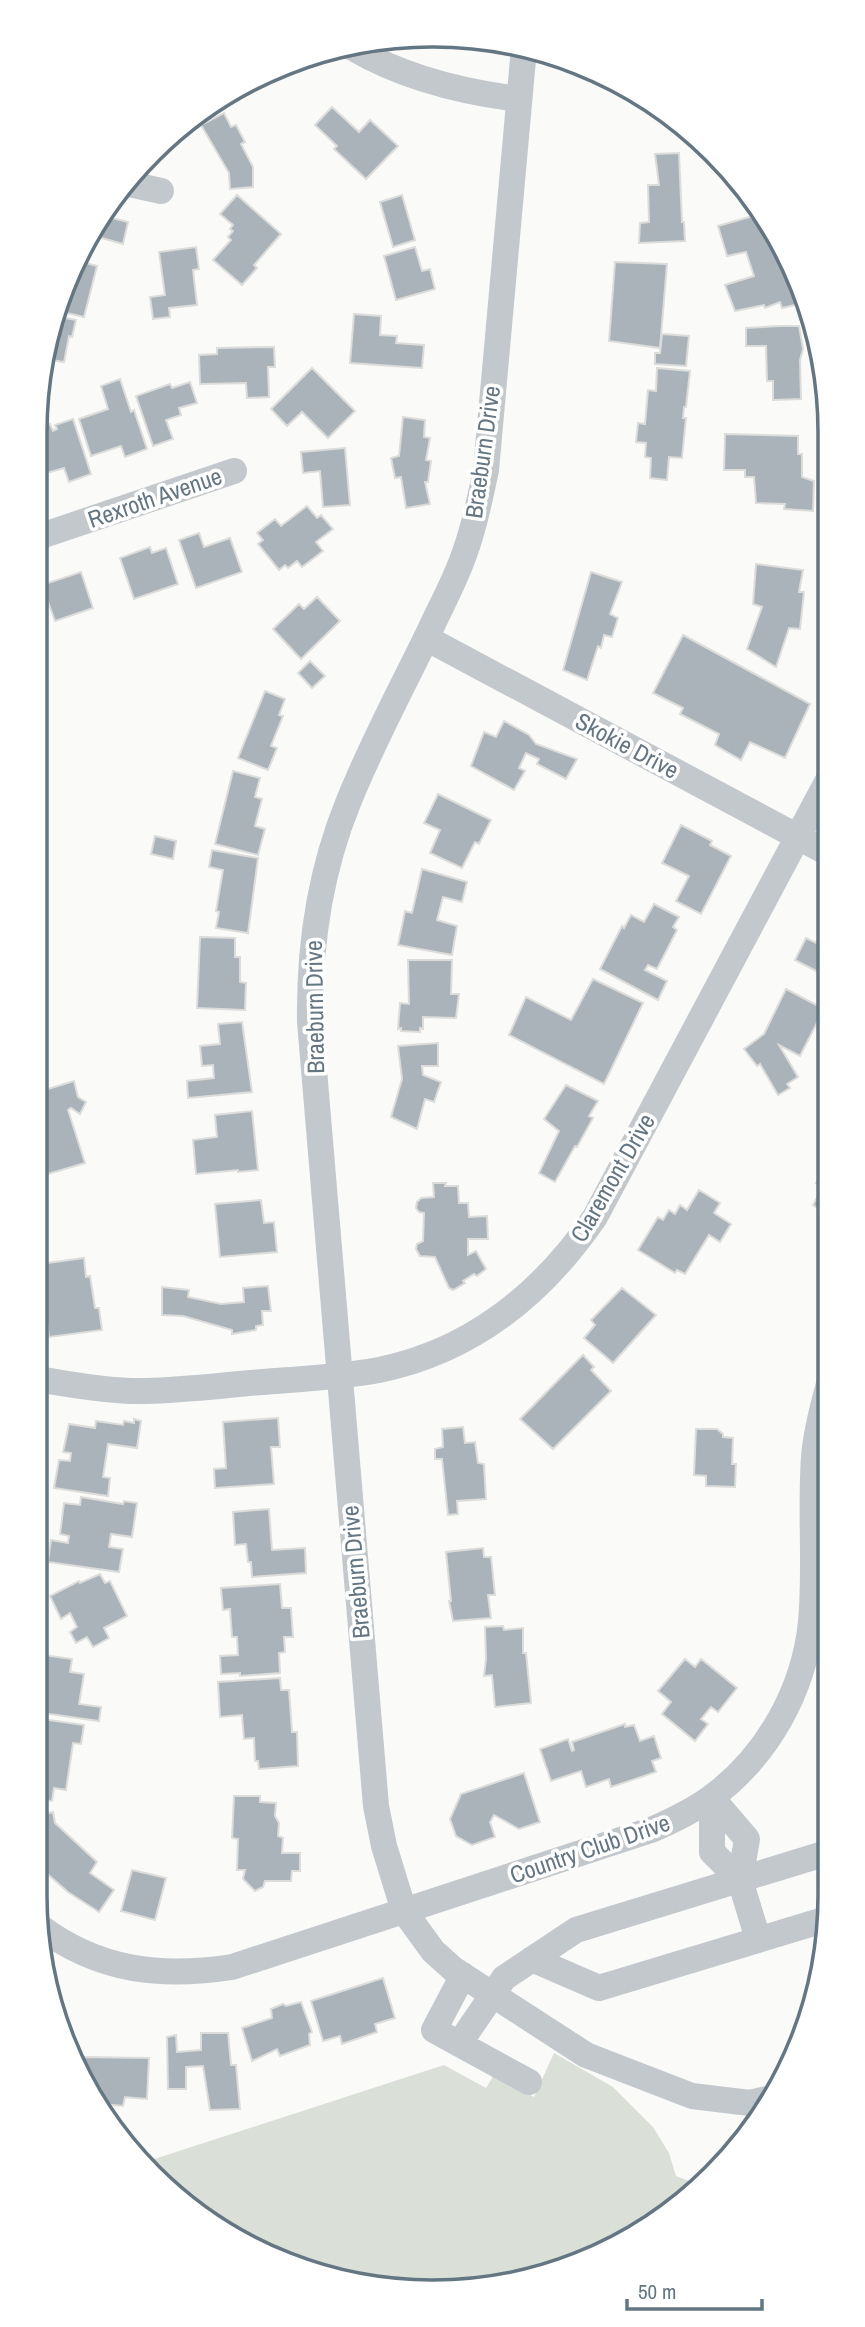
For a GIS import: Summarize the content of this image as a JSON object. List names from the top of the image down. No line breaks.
{"streets":{"street":["Braeburn Drive","Rexroth Avenue","Skokie Drive","Claremont Drive","Country Club Drive"]},"crossings":[["Braeburn Drive","Skokie Drive"],["Braeburn Drive","Claremont Drive"],["Braeburn Drive","Country Club Drive"],["Skokie Drive","Claremont Drive"]],"scale_bar":"50 m"}
